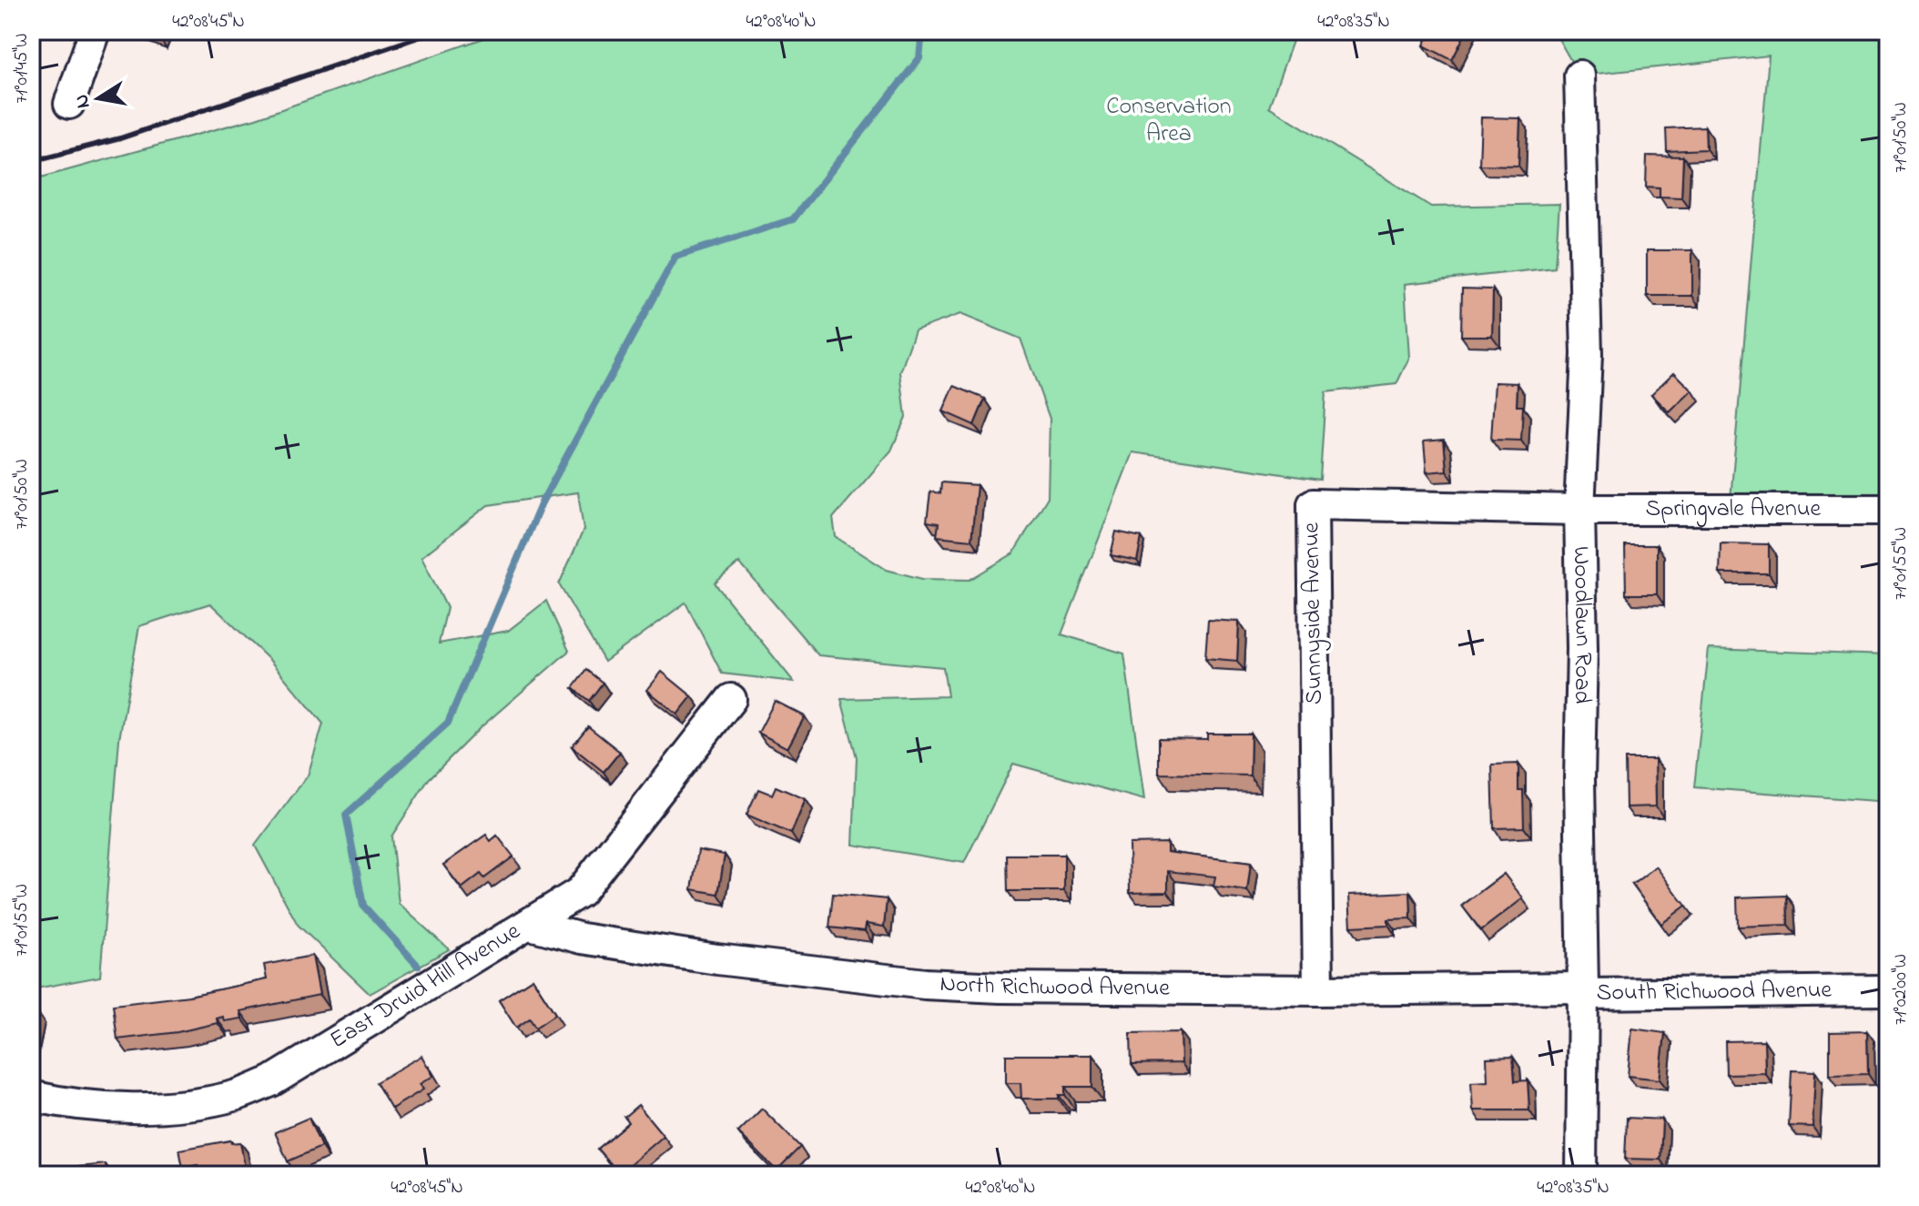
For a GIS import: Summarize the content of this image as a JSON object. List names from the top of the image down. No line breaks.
{"streets":{"street":["Springvale Avenue","Sunnyside Avenue","Woodlawn Road","North Richwood Avenue","East Druid Hill Avenue","South Richwood Avenue"]},"crossings":[["Springvale Avenue","Sunnyside Avenue"],["Springvale Avenue","Woodlawn Road"],["Sunnyside Avenue","Woodlawn Road"],["Sunnyside Avenue","North Richwood Avenue"],["Woodlawn Road","North Richwood Avenue"],["Woodlawn Road","South Richwood Avenue"],["North Richwood Avenue","East Druid Hill Avenue"],["North Richwood Avenue","South Richwood Avenue"]],"parks":["Conservation Area"],"north":"left","coordinates":["42°08'45\"N","42°08'40\"N","42°08'35\"N","71°01'45\"W","71°01'50\"W","71°01'55\"W","71°02'00\"W"]}
